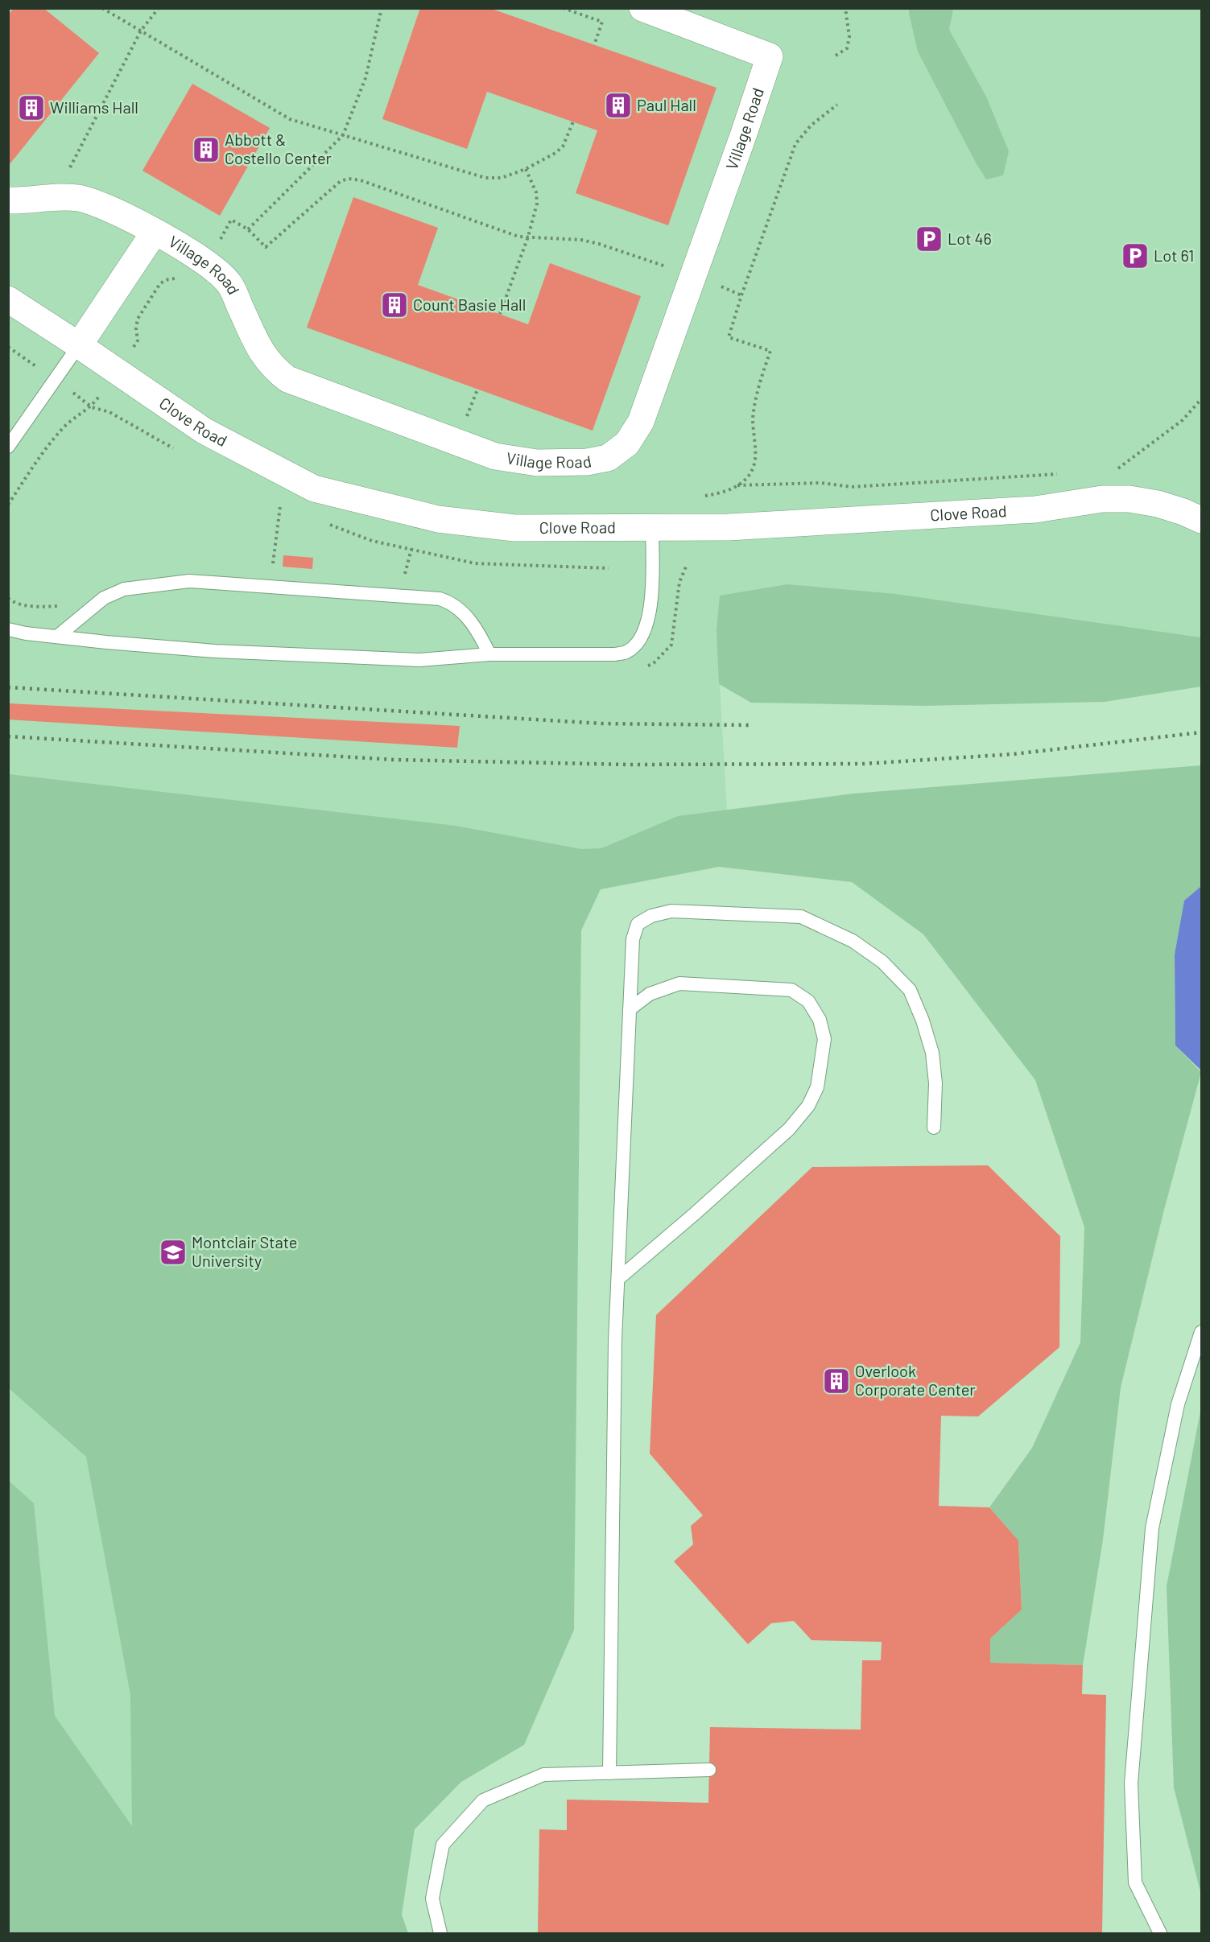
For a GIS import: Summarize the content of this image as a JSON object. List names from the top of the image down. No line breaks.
{"streets":{"street":["Village Road","Clove Road"]},"places":{"building":["Paul Hall","Williams Hall","Abbott & Costello Center","Count Basie Hall","Overlook Corporate Center"],"parking":["Lot 46","Lot 61"],"school or university":["Montclair State University"]}}
